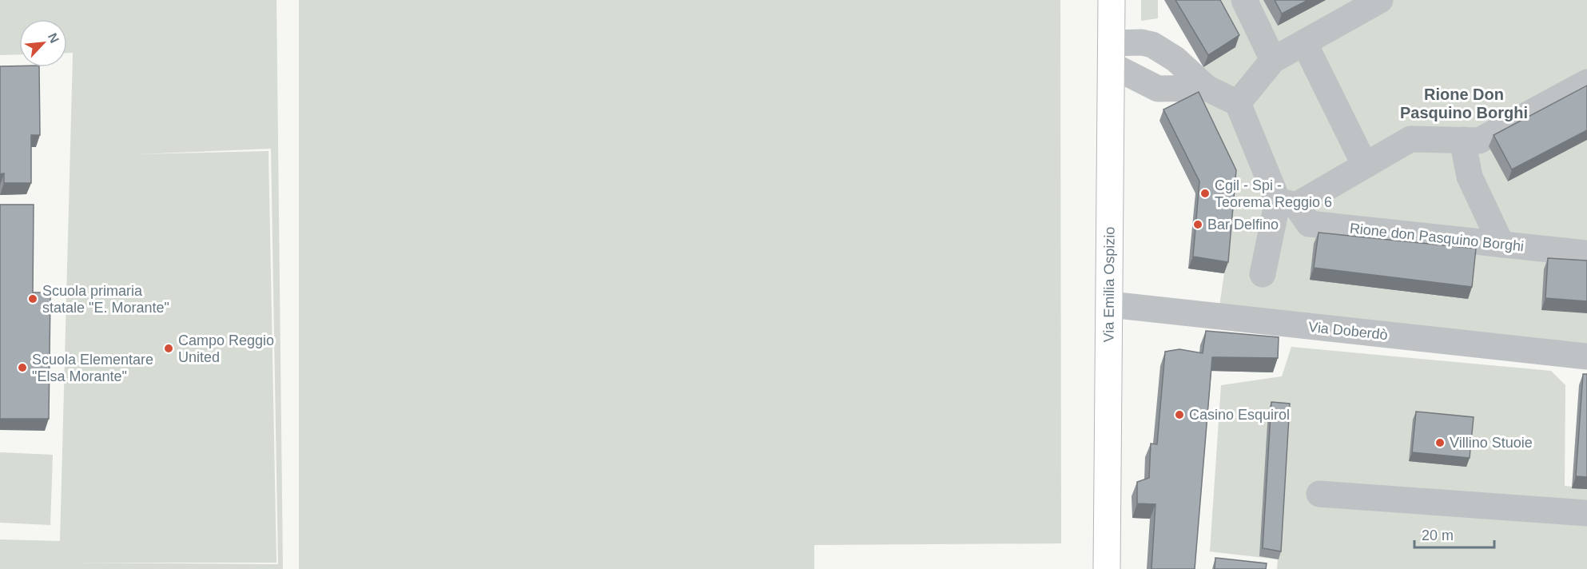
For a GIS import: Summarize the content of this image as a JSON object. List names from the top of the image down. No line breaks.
{"streets":{"main road":["Via Emilia Ospizio"],"street":["Rione don Pasquino Borghi","Via Doberdò"]},"crossings":[["Via Emilia Ospizio","Via Doberdò"]],"districts":["Rione Don Pasquino Borghi"],"places":["Cgil - Spi - Teorema Reggio 6","Bar Delfino","Scuola primaria statale \"E. Morante\"","Campo Reggio United","Scuola Elementare \"Elsa Morante\"","Casino Esquirol","Villino Stuoie"],"scale_bar":"20 m","north":"top right"}
